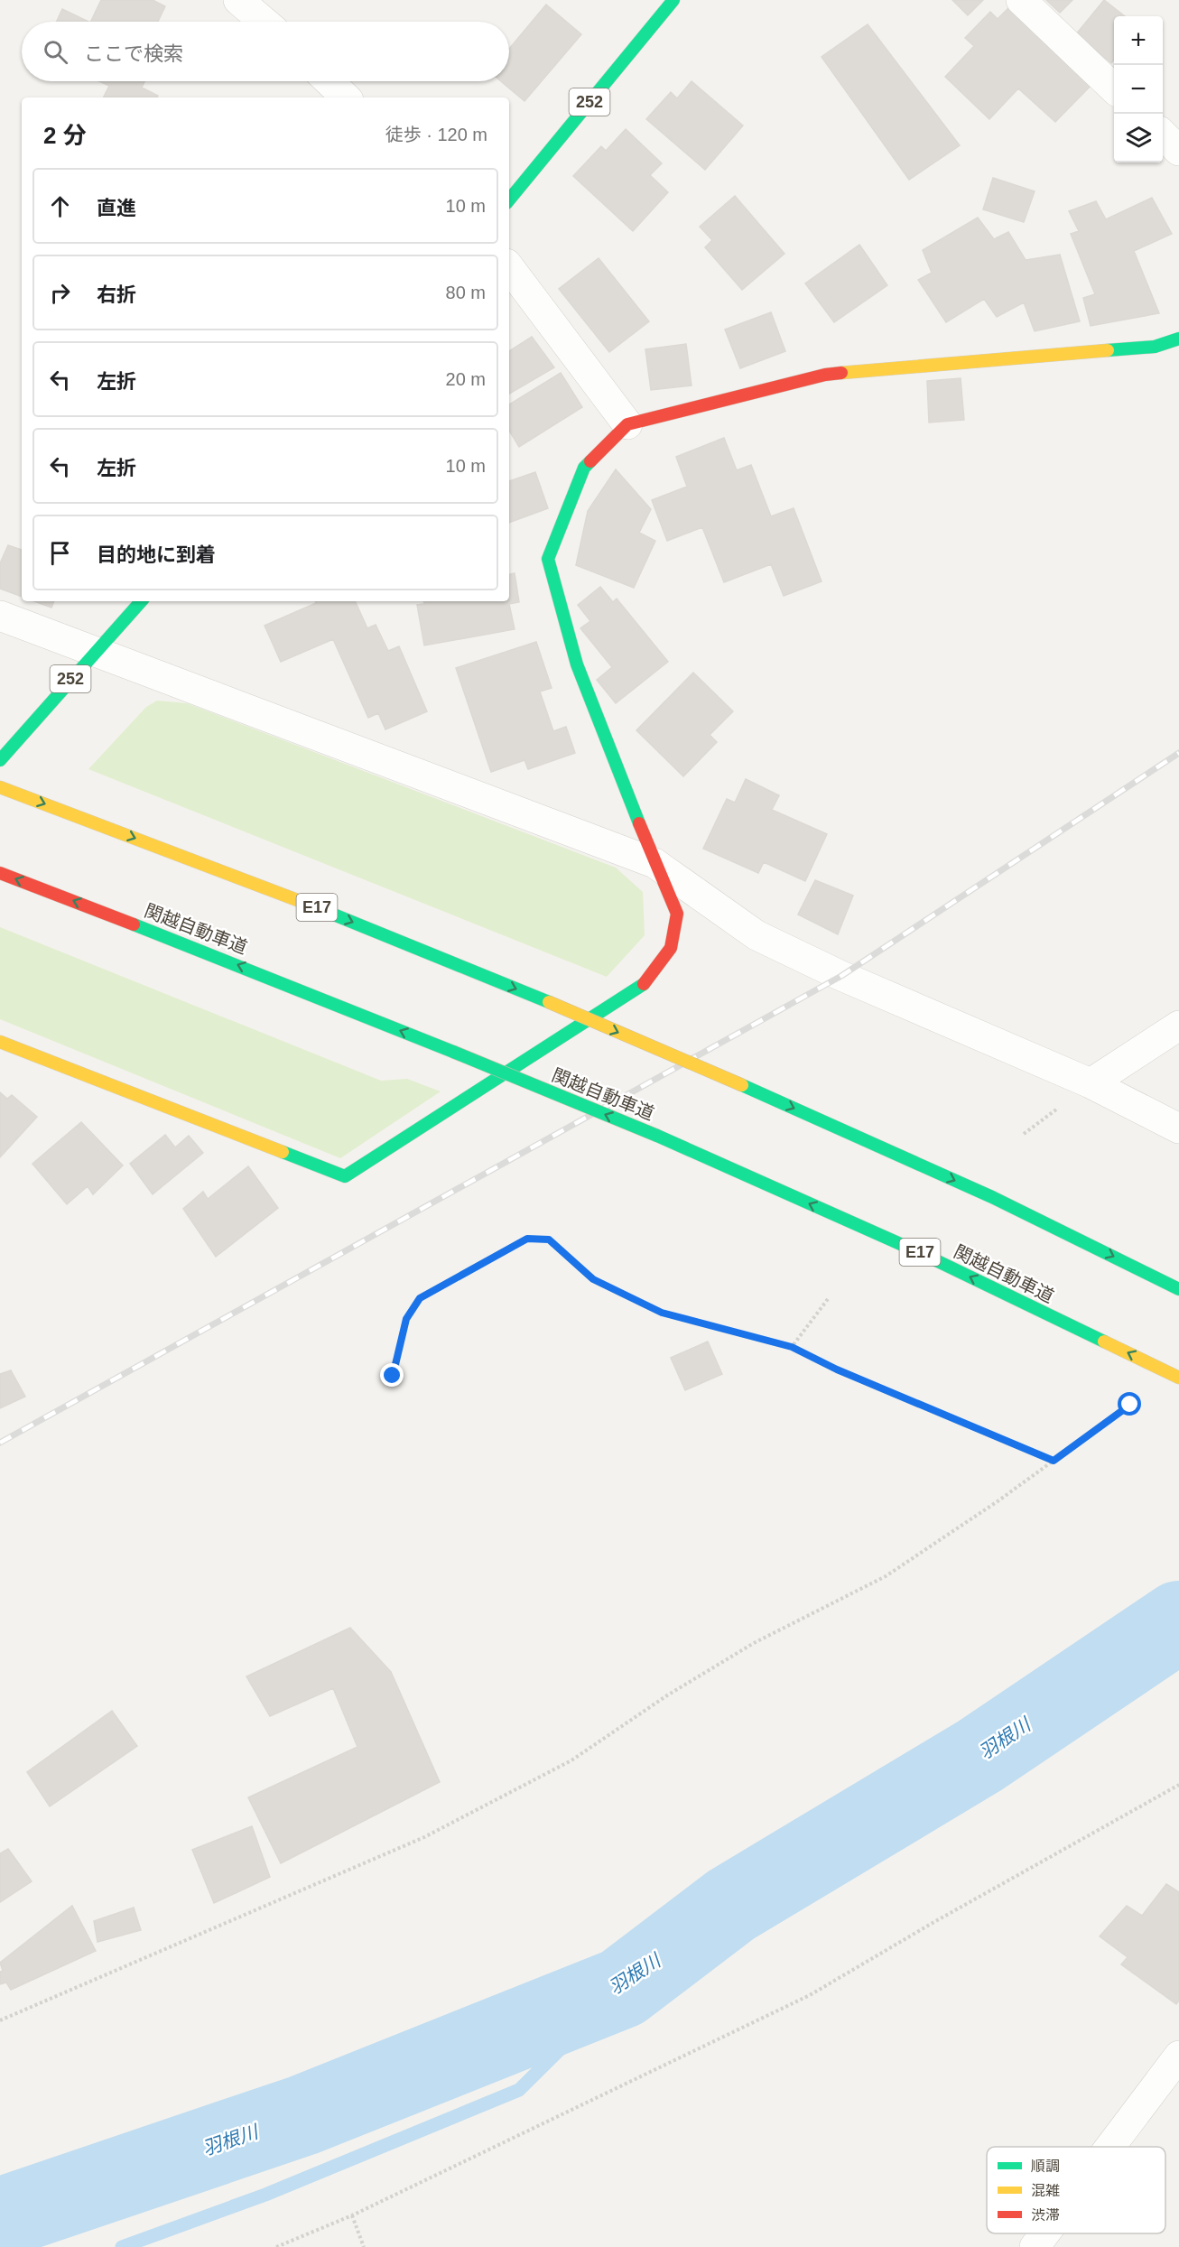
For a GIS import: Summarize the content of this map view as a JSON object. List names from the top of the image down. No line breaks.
{"streets":{"main road":["252","E17","関越自動車道"]},"water":["羽根川"],"legend":["順調","混雑","渋滞"],"page":{"map_buttons":["+","−"],"search":"ここで検索","heading":["2 分","徒歩 · 120 m"],"list":[["直進","10 m"],["右折","80 m"],["左折","20 m"],["左折","10 m"],"目的地に到着"]}}
